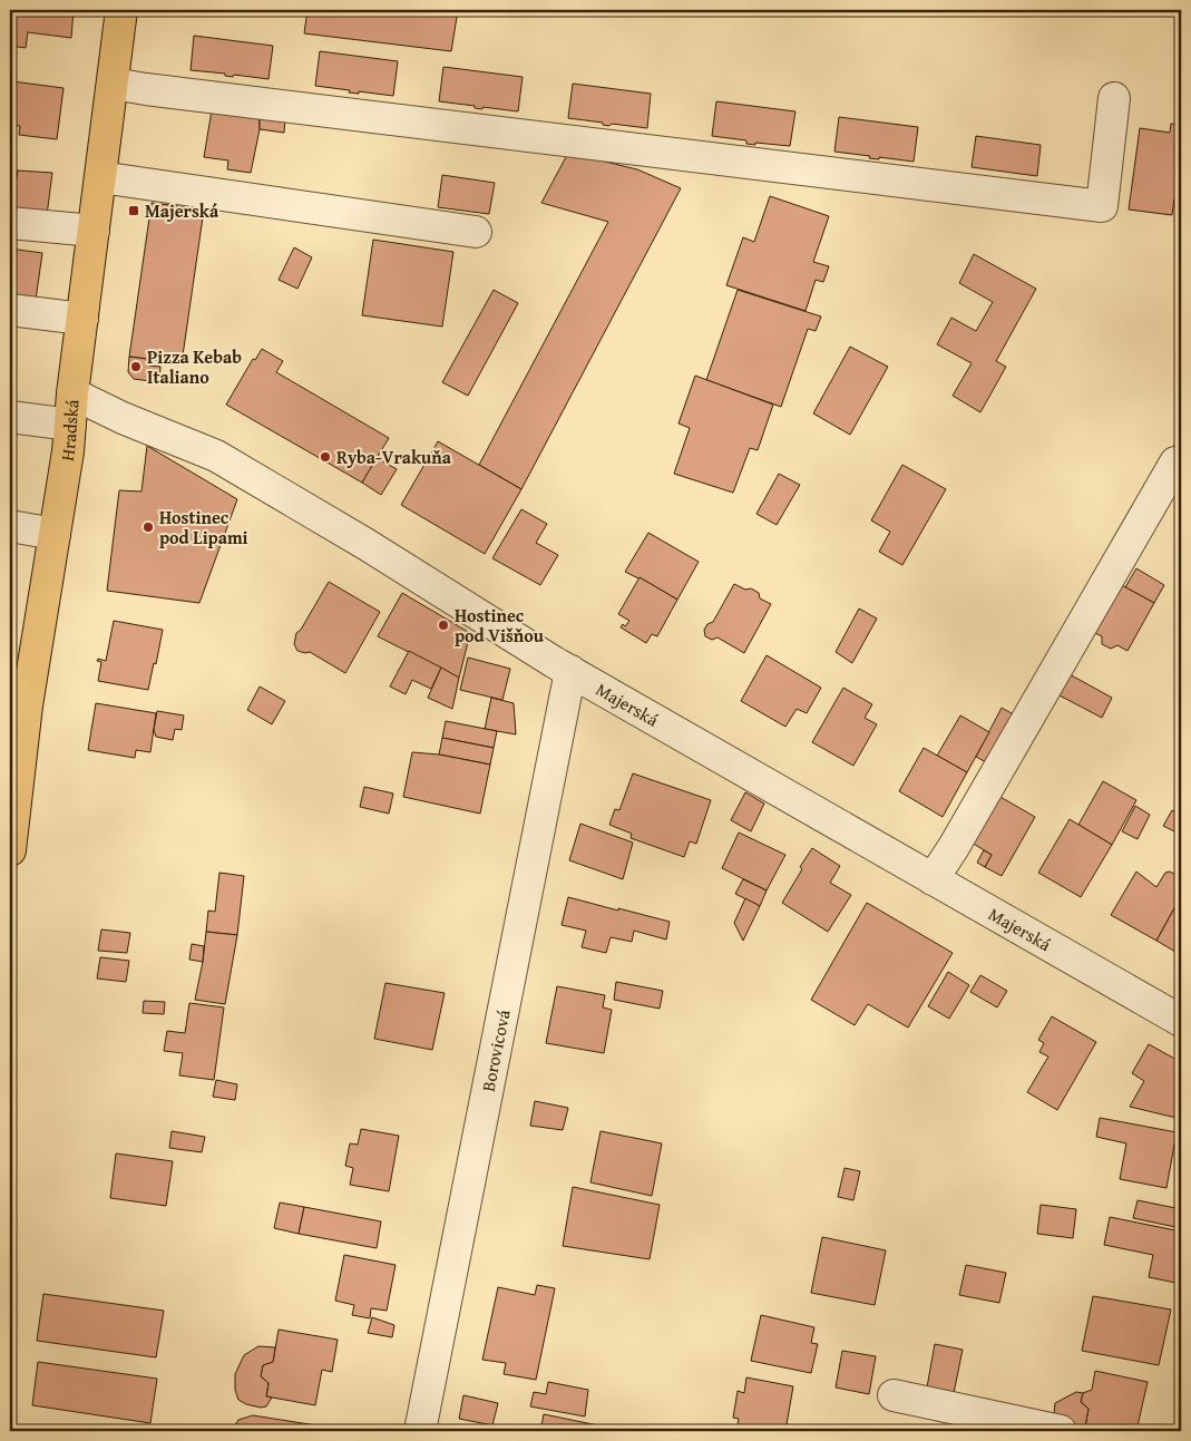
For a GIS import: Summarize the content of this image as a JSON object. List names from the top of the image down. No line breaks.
{"streets":{"main road":["Hradská"],"street":["Majerská","Borovicová"]},"crossings":[["Hradská","Majerská"],["Majerská","Borovicová"]],"places":{"transit":["Majerská"],"other":["Pizza Kebab Italiano","Ryba-Vrakuňa","Hostinec pod Lipami","Hostinec pod Višňou"]}}
